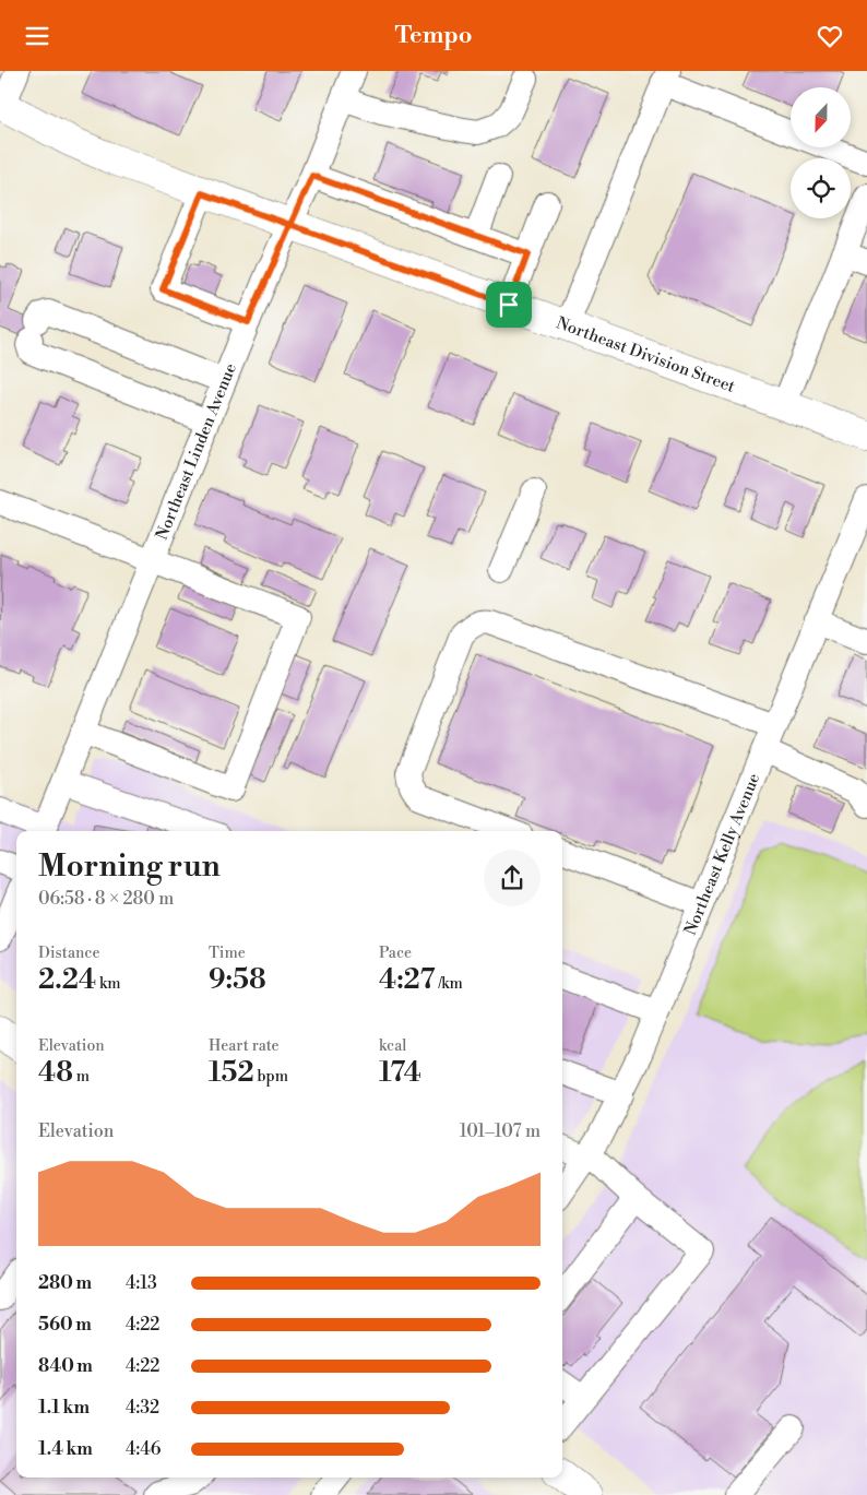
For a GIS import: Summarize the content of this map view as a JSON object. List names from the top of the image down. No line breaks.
{"streets":{"main road":["Northeast Division Street"],"street":["Northeast Linden Avenue","Northeast Kelly Avenue"]},"crossings":[["Northeast Division Street","Northeast Linden Avenue"]],"north":"bottom","page":{"header":"Tempo","heading":["Morning run","06:58 · 8 × 280 m"],"stats":[["Distance","2.24 km"],["Time","9:58"],["Pace","4:27 /km"],["Elevation","48 m"],["Heart rate","152 bpm"],["kcal","174"]],"chart":["Elevation","101–107 m"],"list":[{"name":"280 m","note":"4:13"},{"name":"560 m","note":"4:22"},{"name":"840 m","note":"4:22"},{"name":"1.1 km","note":"4:32"},{"name":"1.4 km","note":"4:46"}]}}
